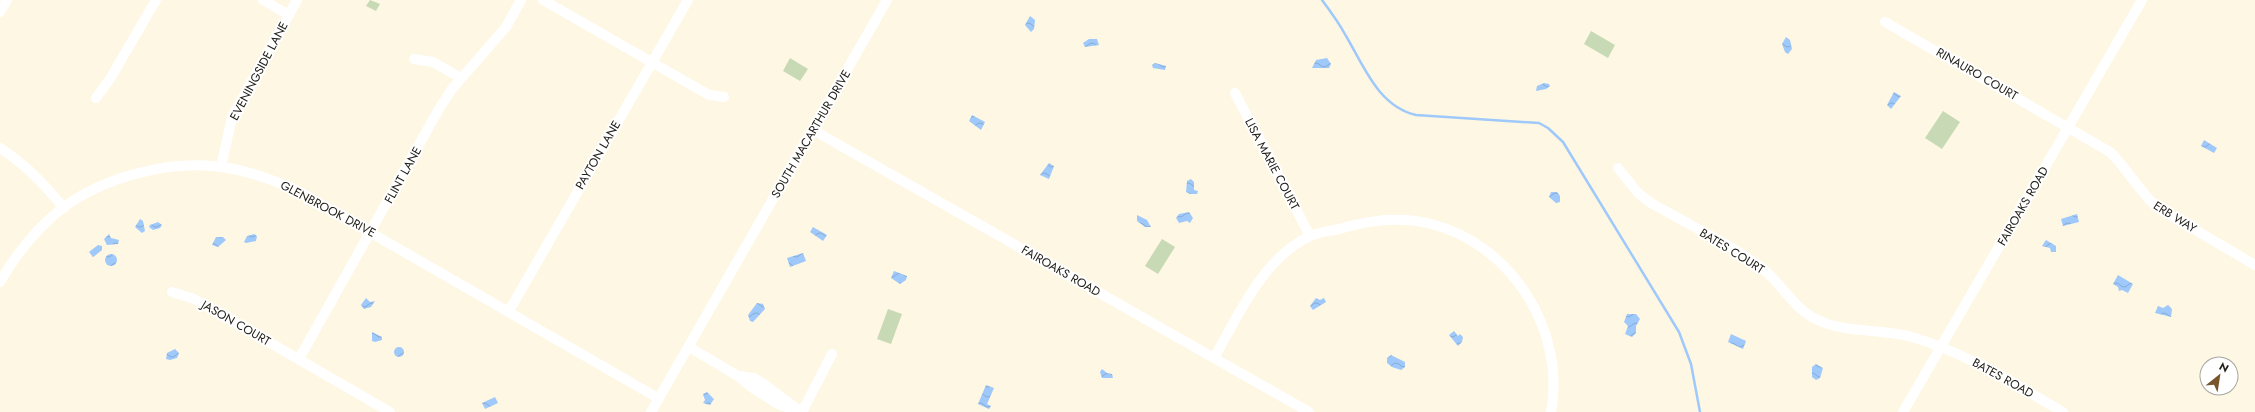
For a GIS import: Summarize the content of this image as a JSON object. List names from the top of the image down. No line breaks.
{"streets":{"street":["EVENINGSIDE LANE","RINAURO COURT","SOUTH MACARTHUR DRIVE","PAYTON LANE","LISA MARIE COURT","FLINT LANE","FAIROAKS ROAD","GLENBROOK DRIVE","ERB WAY","BATES COURT","JASON COURT","BATES ROAD"]},"crossings":[["EVENINGSIDE LANE","GLENBROOK DRIVE"],["RINAURO COURT","FAIROAKS ROAD"],["RINAURO COURT","ERB WAY"],["SOUTH MACARTHUR DRIVE","FAIROAKS ROAD"],["PAYTON LANE","GLENBROOK DRIVE"],["FLINT LANE","GLENBROOK DRIVE"],["FLINT LANE","JASON COURT"],["FAIROAKS ROAD","ERB WAY"],["FAIROAKS ROAD","BATES COURT"],["FAIROAKS ROAD","BATES ROAD"],["BATES COURT","BATES ROAD"]],"north":"top right"}
